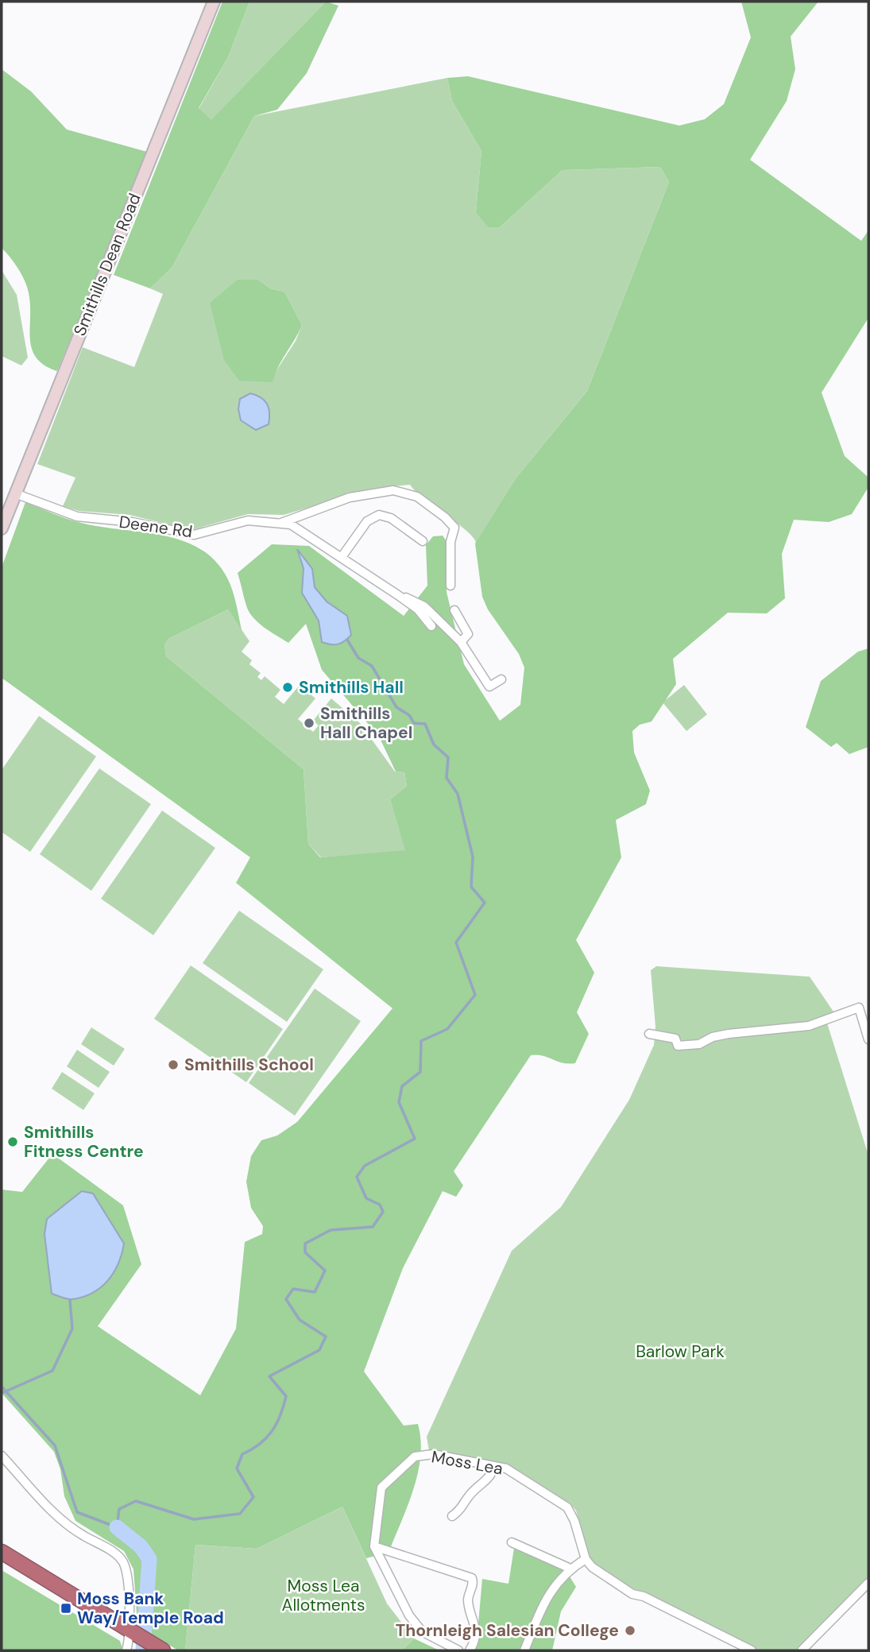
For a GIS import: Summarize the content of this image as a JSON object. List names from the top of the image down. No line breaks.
{"streets":{"street":["Smithills Dean Road","Deene Rd","Moss Lea"]},"crossings":[["Smithills Dean Road","Deene Rd"]],"parks":["Barlow Park","Moss Lea Allotments"],"places":{"other":["Smithills Hall","Smithills Hall Chapel","Smithills School","Smithills Fitness Centre","Thornleigh Salesian College"],"transit":["Moss Bank Way/Temple Road"]}}
